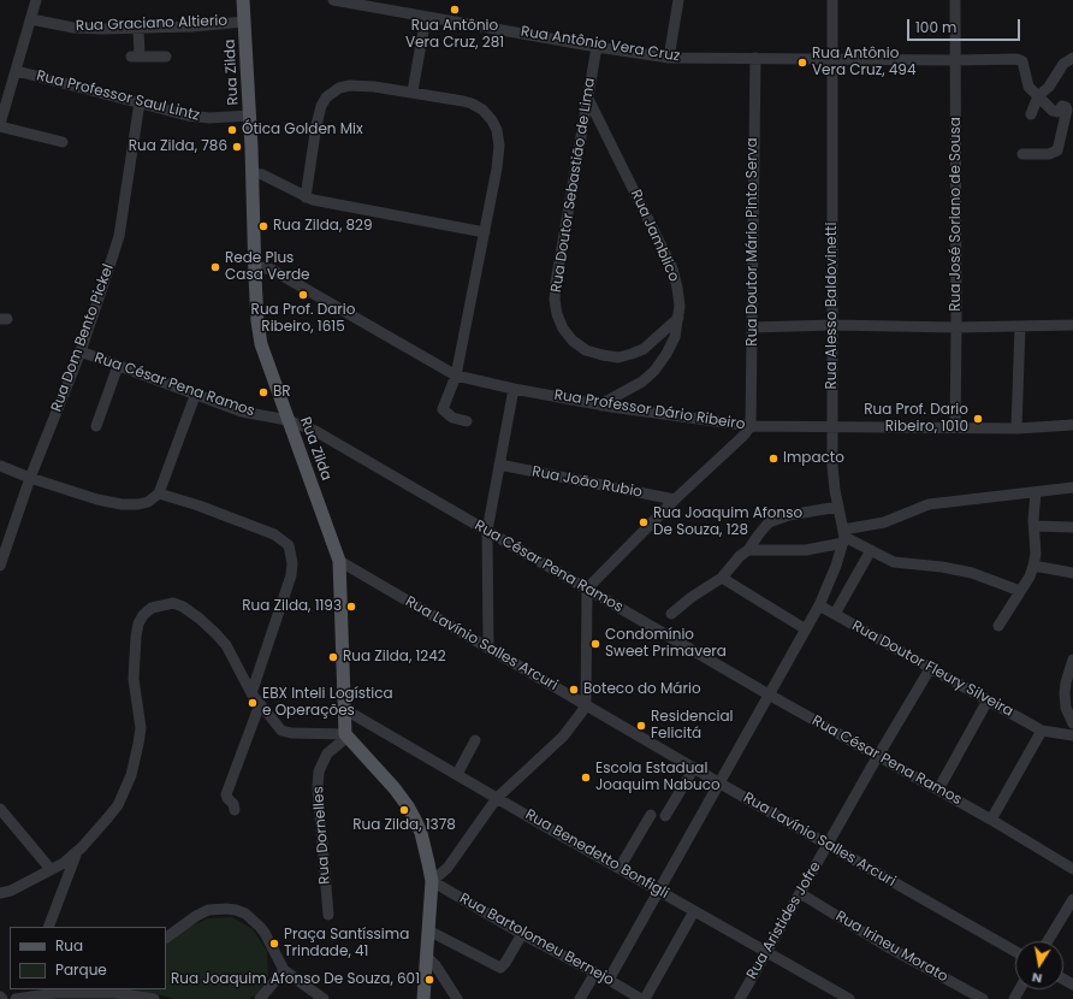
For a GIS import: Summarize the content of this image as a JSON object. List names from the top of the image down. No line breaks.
{"streets":{"main road":["Rua Zilda"],"street":["Rua Graciano Altierio","Rua Antônio Vera Cruz","Rua Professor Saul Lintz","Rua Doutor Sebastião de Lima","Rua José Soriano de Sousa","Rua Jamblico","Rua Doutor Mário Pinto Serva","Rua Alesso Baldovinetti","Rua Dom Bento Pickel","Rua César Pena Ramos","Rua Professor Dário Ribeiro","Rua João Rubio","Rua Lavínio Salles Arcuri","Rua Doutor Fleury Silveira","Rua Dornelles","Rua Benedetto Bonfigli","Rua Aristides Jofre","Rua Bartolomeu Bernejo","Rua Irineu Morato"]},"crossings":[["Rua Graciano Altierio","Rua Zilda"],["Rua Antônio Vera Cruz","Rua Doutor Sebastião de Lima"],["Rua Antônio Vera Cruz","Rua José Soriano de Sousa"],["Rua Antônio Vera Cruz","Rua Doutor Mário Pinto Serva"],["Rua Antônio Vera Cruz","Rua Alesso Baldovinetti"],["Rua Zilda","Rua Professor Saul Lintz"],["Rua Zilda","Rua César Pena Ramos"],["Rua Zilda","Rua Professor Dário Ribeiro"],["Rua Zilda","Rua Lavínio Salles Arcuri"],["Rua Zilda","Rua Dornelles"],["Rua Zilda","Rua Benedetto Bonfigli"],["Rua Professor Saul Lintz","Rua Dom Bento Pickel"],["Rua Doutor Sebastião de Lima","Rua Jamblico"],["Rua José Soriano de Sousa","Rua Professor Dário Ribeiro"],["Rua Jamblico","Rua Professor Dário Ribeiro"],["Rua Doutor Mário Pinto Serva","Rua Professor Dário Ribeiro"],["Rua Alesso Baldovinetti","Rua Professor Dário Ribeiro"],["Rua Dom Bento Pickel","Rua César Pena Ramos"],["Rua César Pena Ramos","Rua Aristides Jofre"],["Rua Lavínio Salles Arcuri","Rua Aristides Jofre"],["Rua Doutor Fleury Silveira","Rua Aristides Jofre"],["Rua Benedetto Bonfigli","Rua Aristides Jofre"],["Rua Aristides Jofre","Rua Irineu Morato"]],"places":["Rua Antônio Vera Cruz, 281","Rua Antônio Vera Cruz, 494","Ótica Golden Mix","Rua Zilda, 786","Rua Zilda, 829","Rede Plus Casa Verde","Rua Prof. Dario Ribeiro, 1615","BR","Rua Prof. Dario Ribeiro, 1010","Impacto","Rua Joaquim Afonso De Souza, 128","Rua Zilda, 1193","Condomínio Sweet Primavera","Rua Zilda, 1242","Boteco do Mário","EBX Inteli Logística e Operações","Residencial Felicitá","Escola Estadual Joaquim Nabuco","Rua Zilda, 1378","Praça Santíssima Trindade, 41","Rua Joaquim Afonso De Souza, 601"],"legend":["Rua","Parque"],"scale_bar":"100 m","north":"bottom"}
